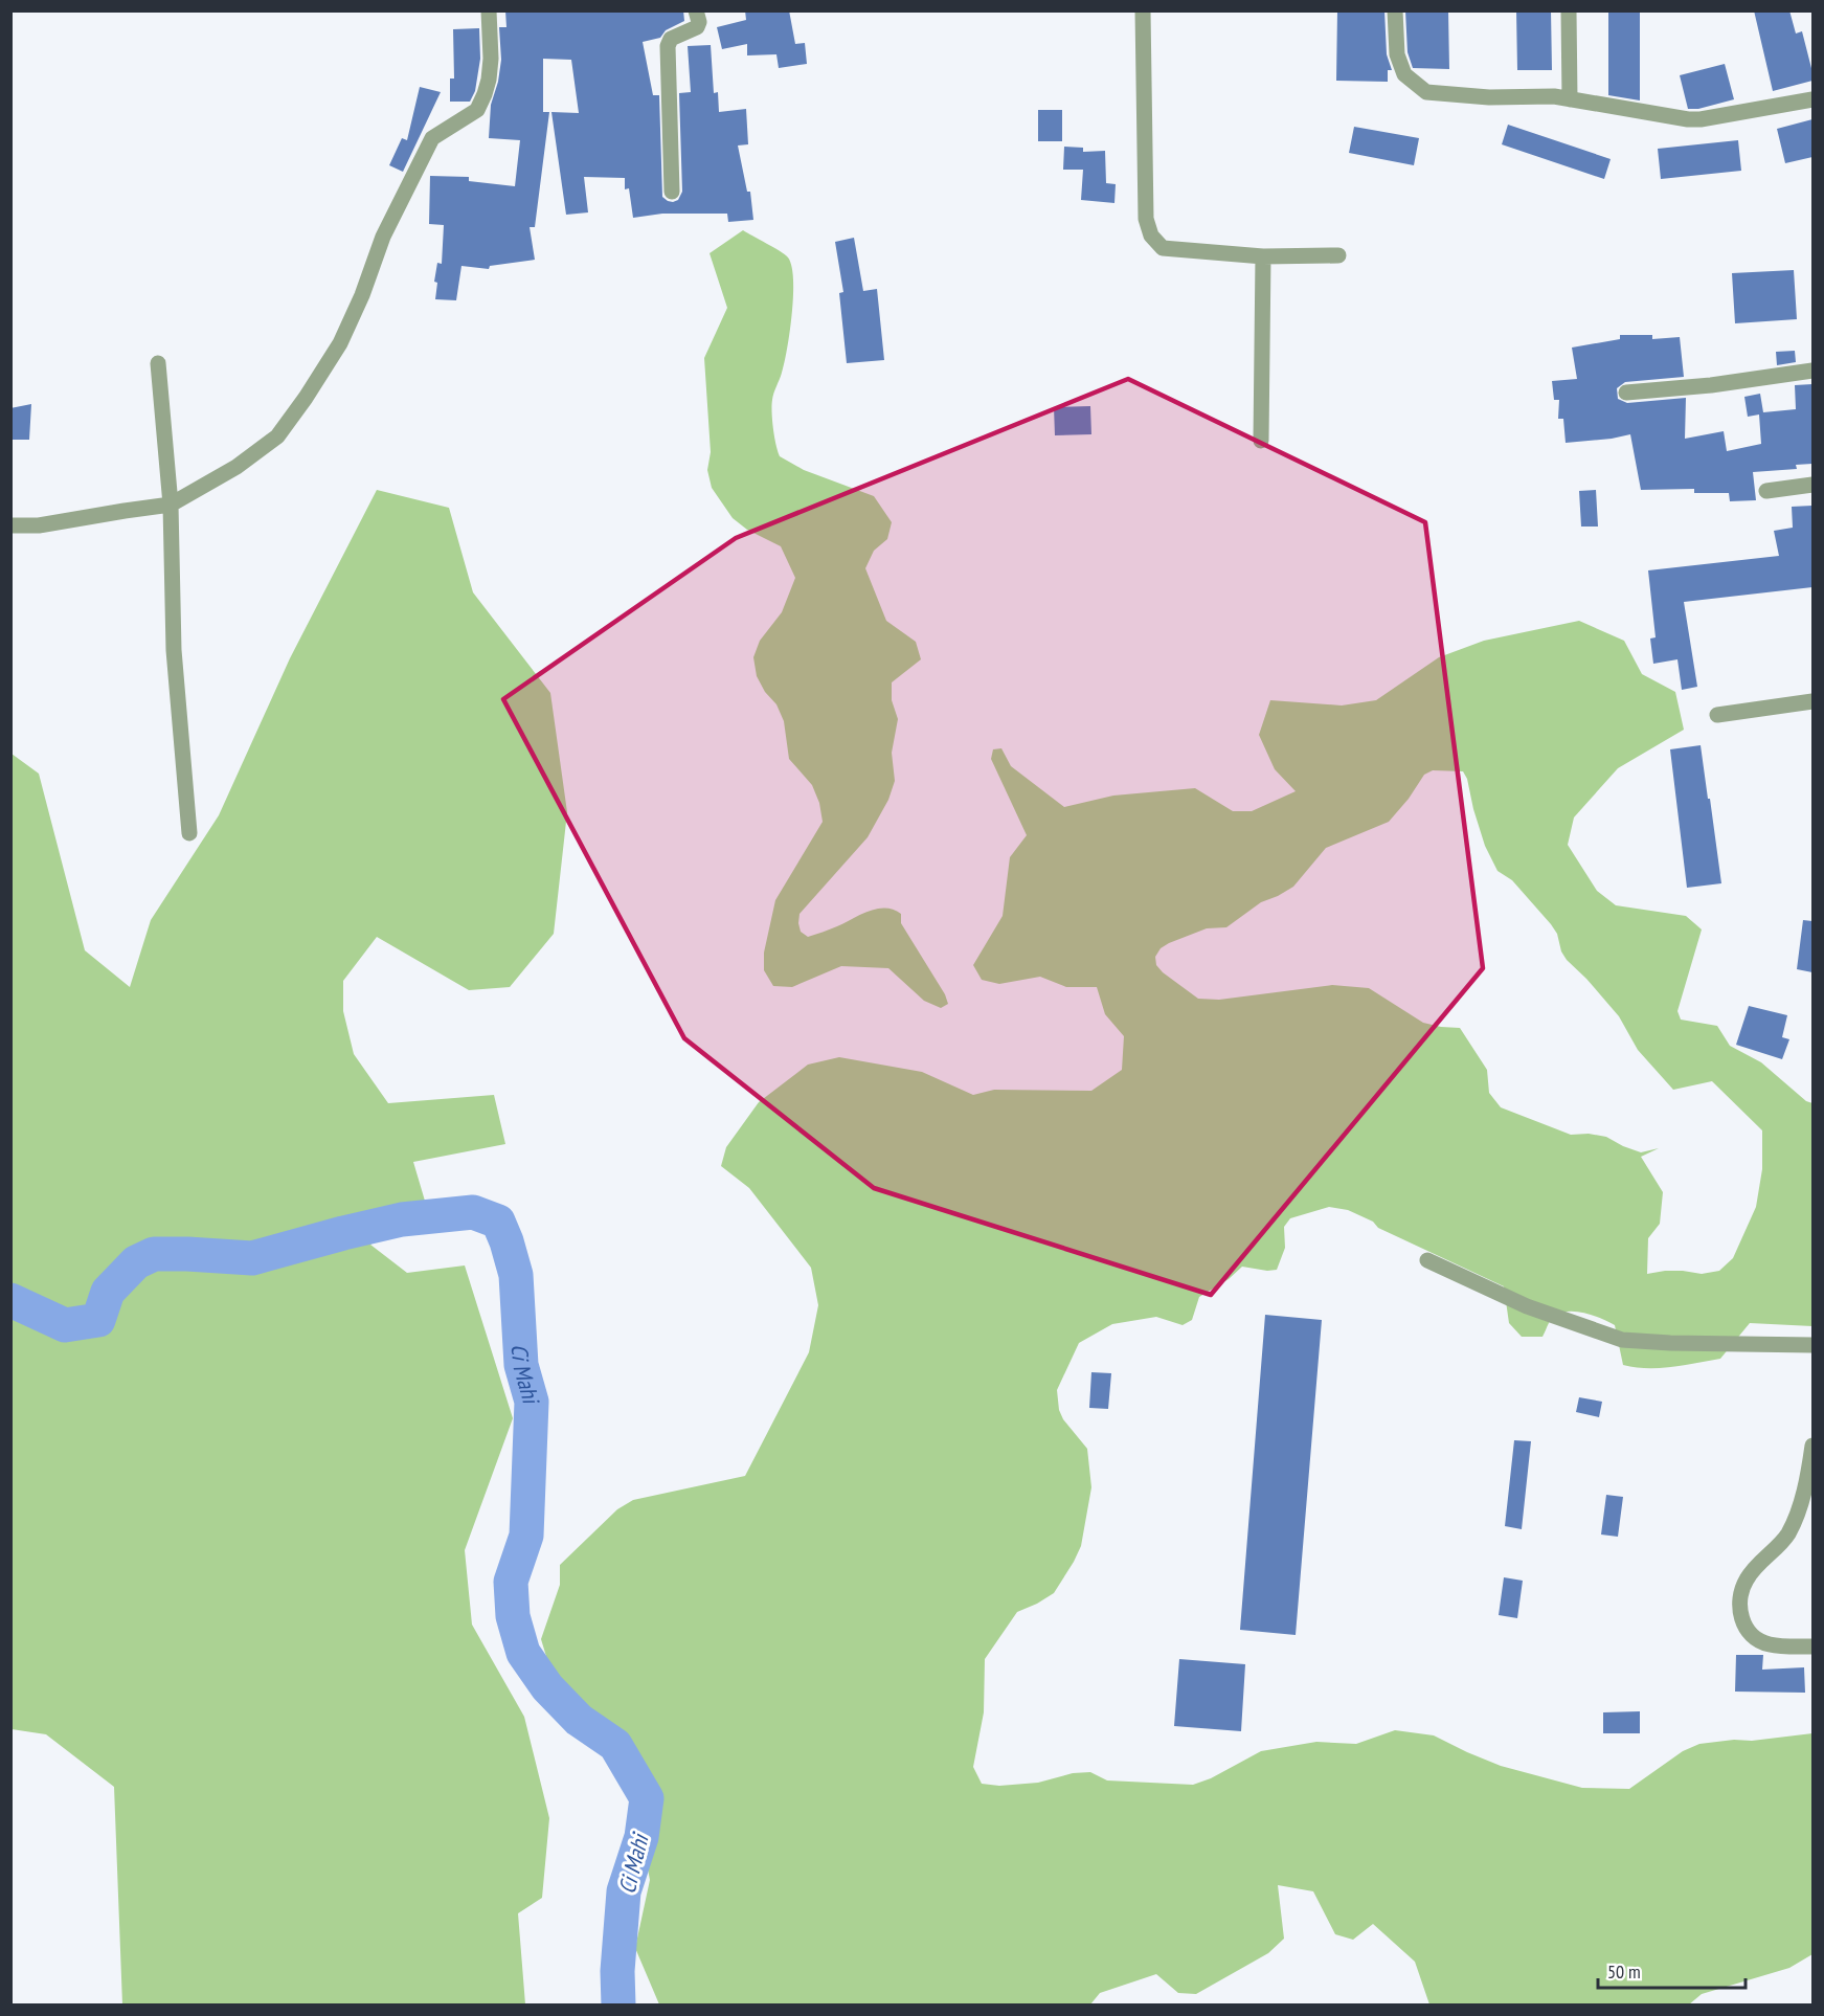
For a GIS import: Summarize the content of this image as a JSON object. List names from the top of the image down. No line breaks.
{"water":["Ci Mahi"],"scale_bar":"50 m"}
